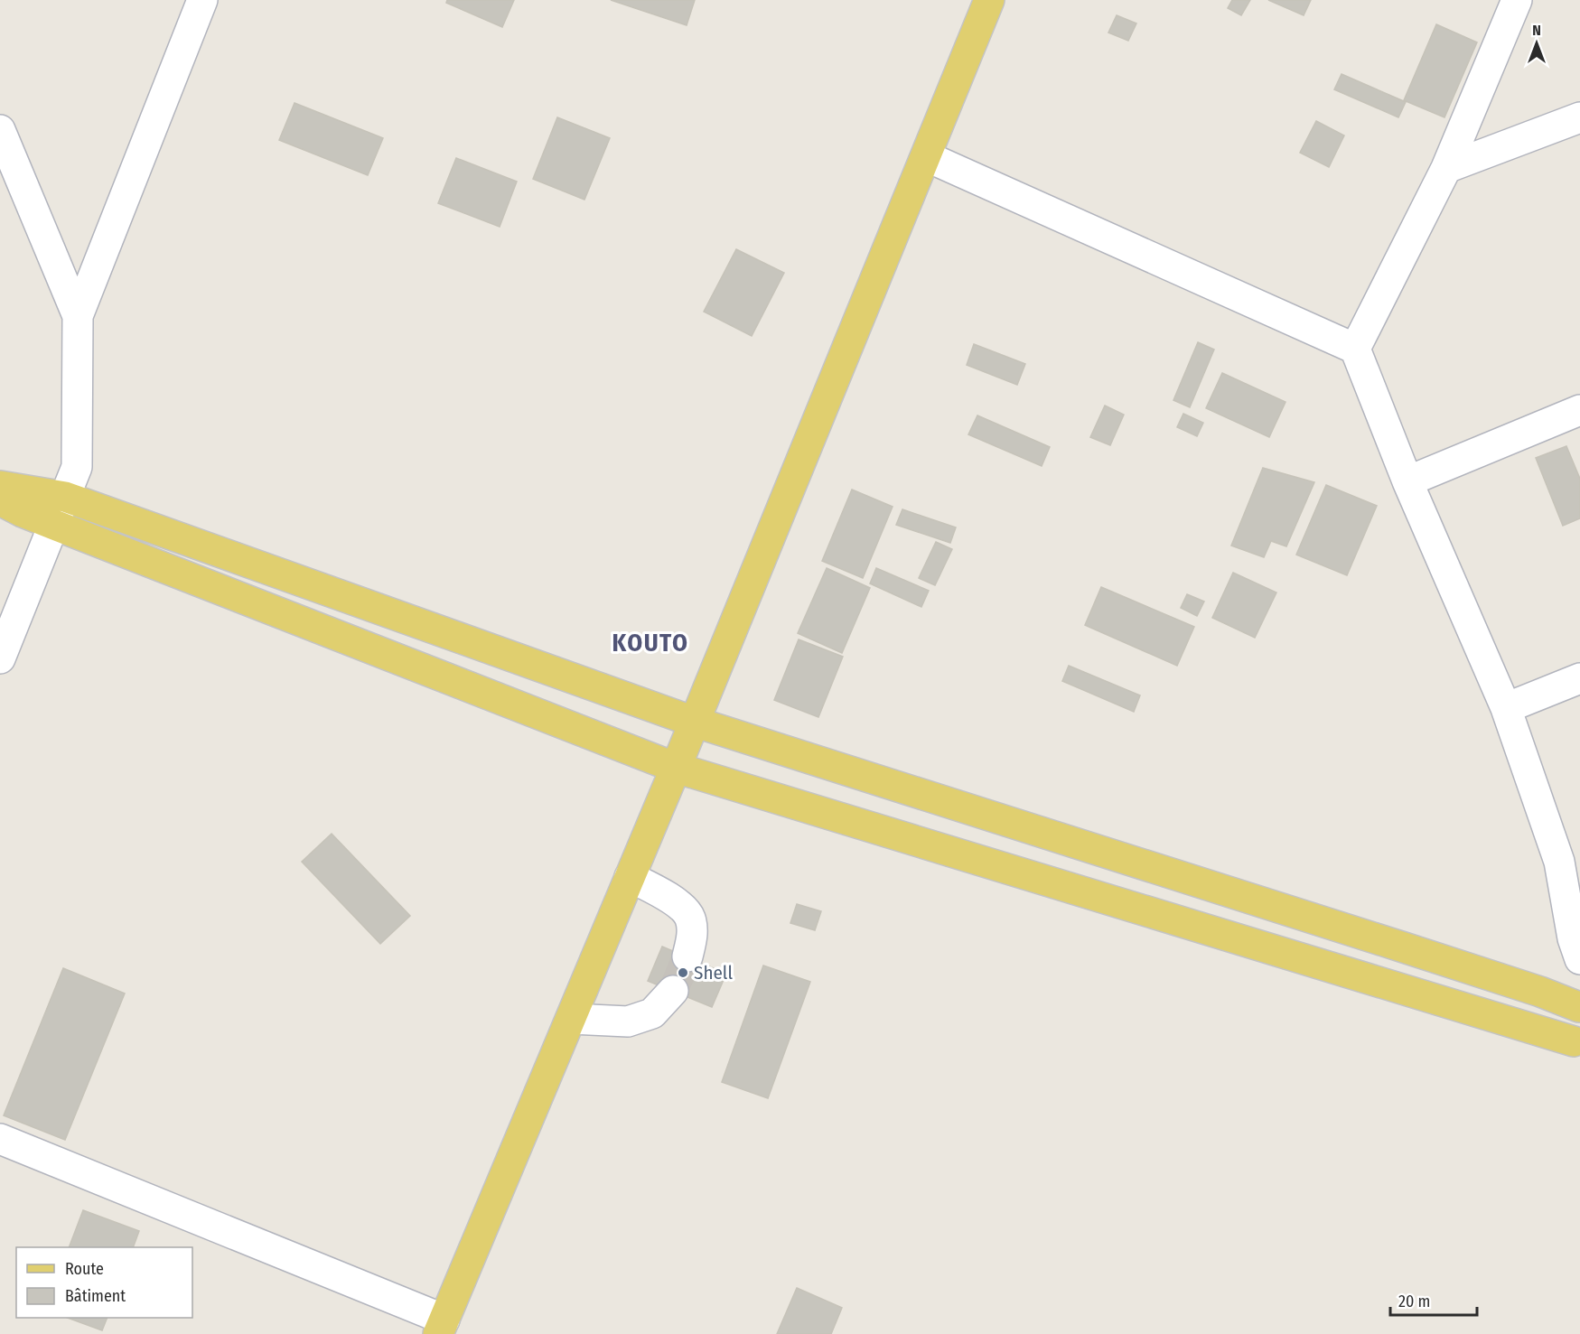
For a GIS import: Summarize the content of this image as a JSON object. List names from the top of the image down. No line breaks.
{"districts":["KOUTO"],"places":["Shell"],"legend":["Route","Bâtiment"],"scale_bar":"20 m","north":"top"}
